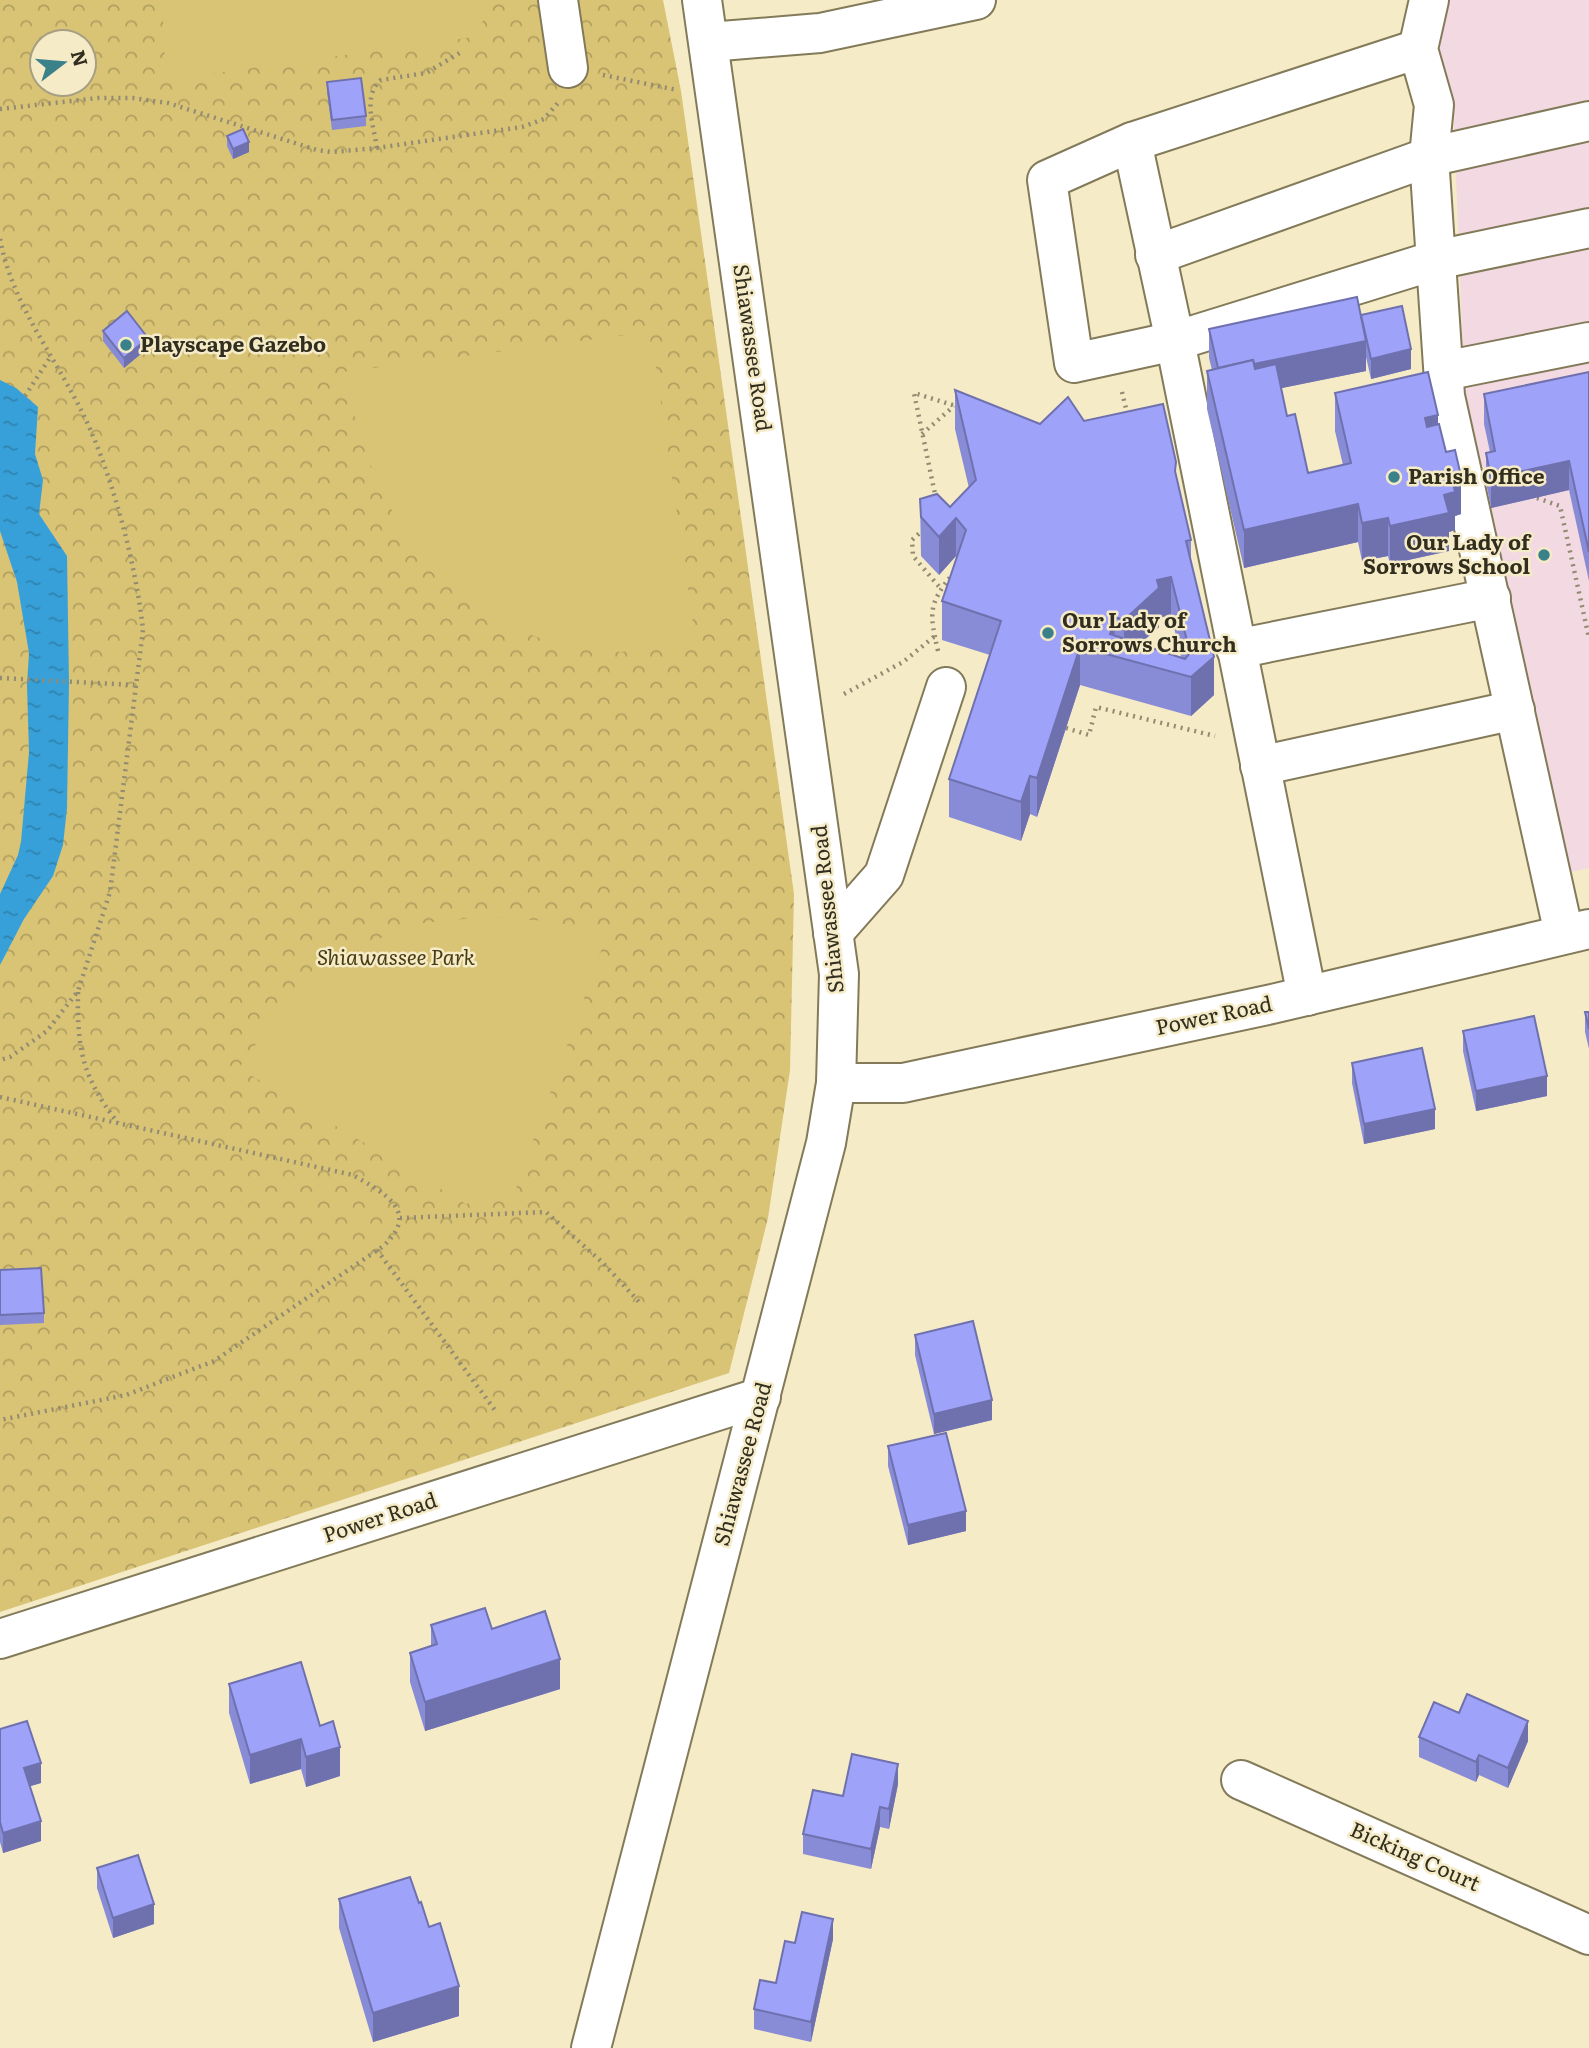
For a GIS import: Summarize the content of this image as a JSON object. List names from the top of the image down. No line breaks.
{"streets":{"street":["Shiawassee Road","Power Road","Bicking Court"]},"crossings":[["Shiawassee Road","Power Road"]],"parks":["Shiawassee Park"],"places":["Playscape Gazebo","Parish Office","Our Lady of Sorrows School","Our Lady of Sorrows Church"],"north":"right"}
